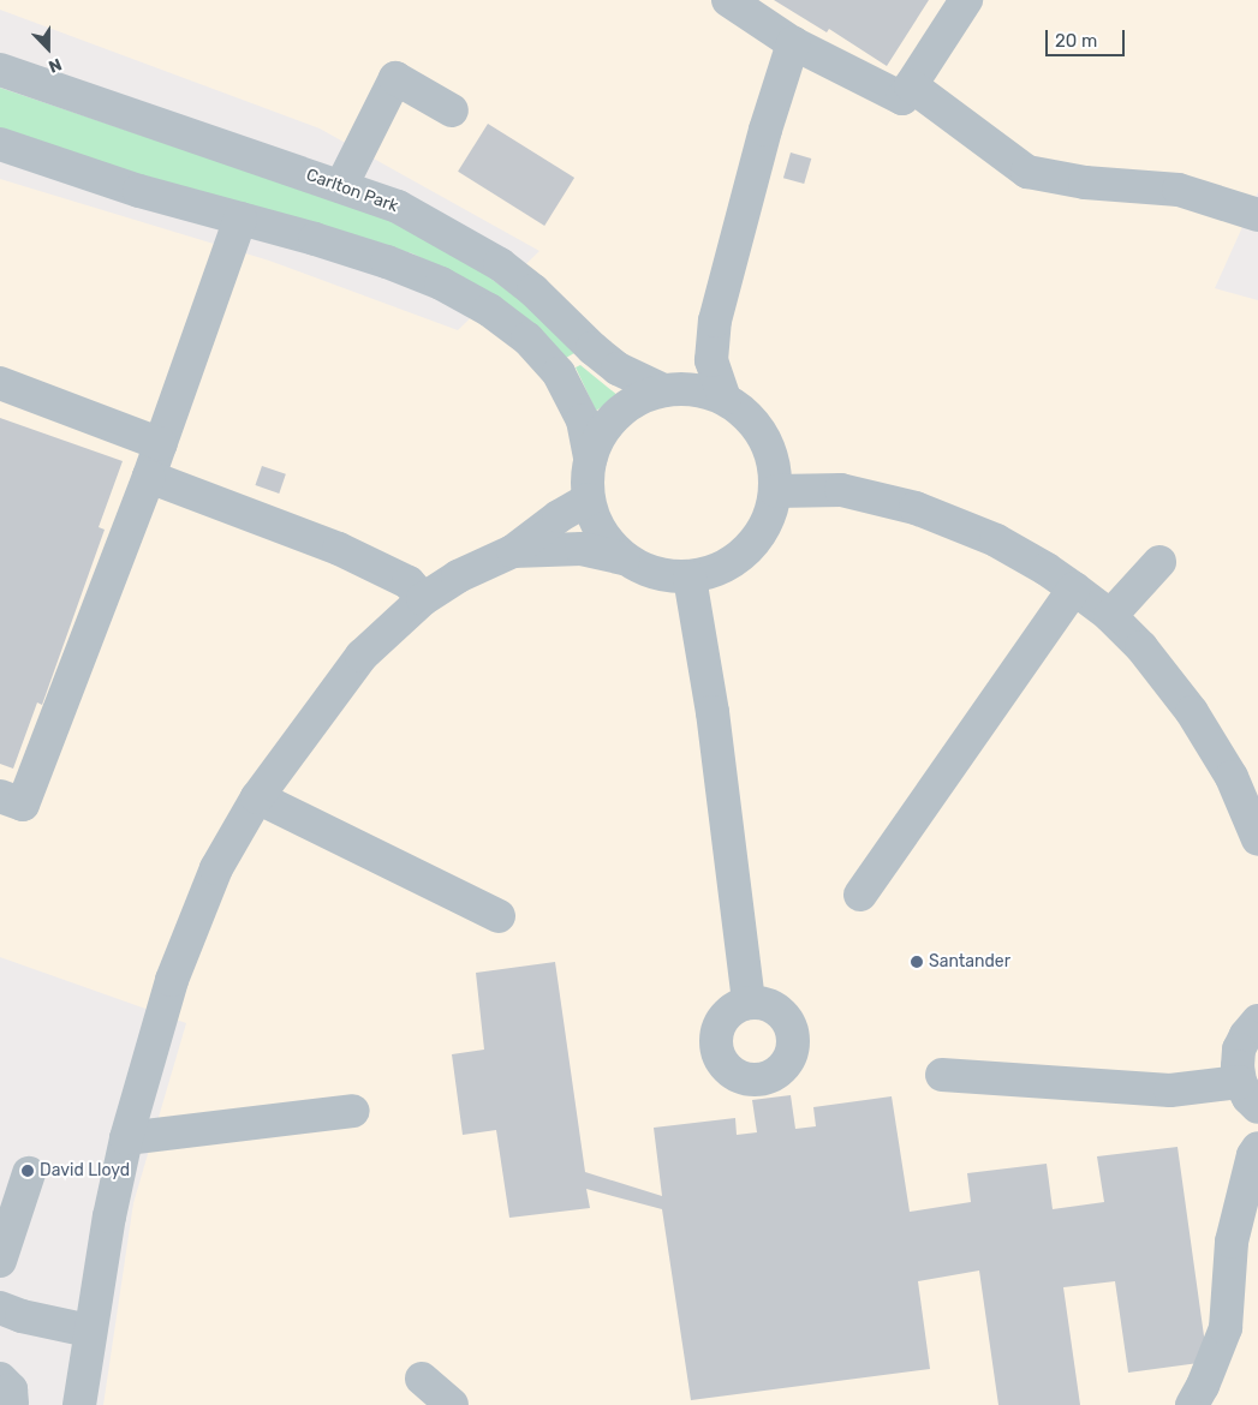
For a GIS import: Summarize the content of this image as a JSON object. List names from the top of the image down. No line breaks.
{"streets":{"street":["Carlton Park"]},"places":["Santander","David Lloyd"],"scale_bar":"20 m","north":"bottom"}
